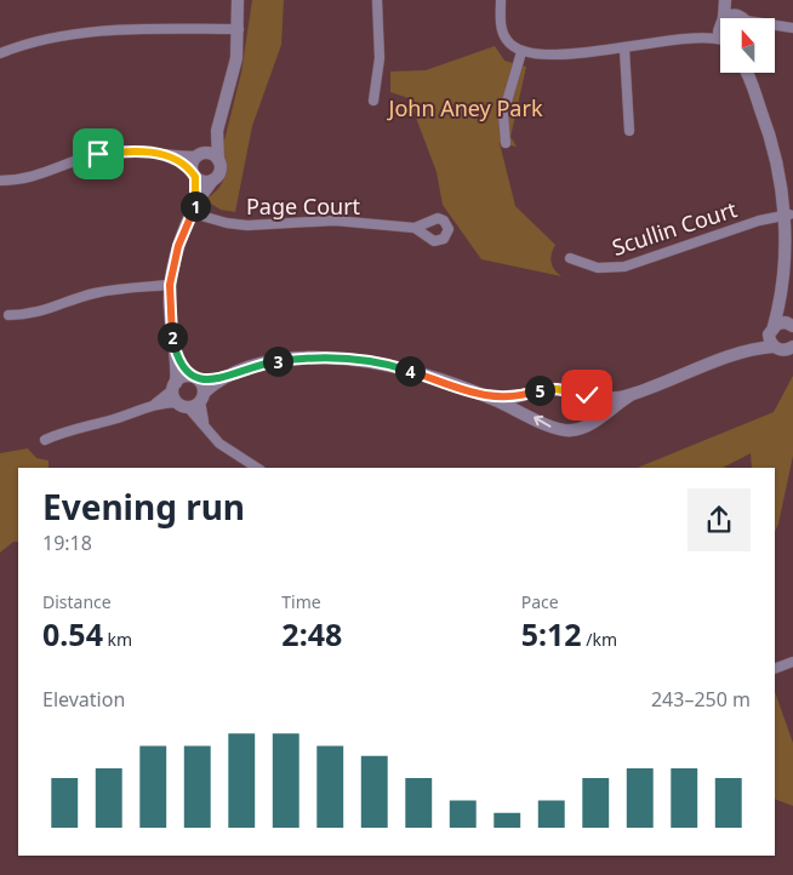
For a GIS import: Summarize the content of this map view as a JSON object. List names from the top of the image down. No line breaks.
{"streets":{"street":["Page Court","Scullin Court"]},"parks":["John Aney Park"],"north":"top","page":{"pins":["1","2","3","4","5"],"heading":["Evening run","19:18"],"stats":[["Distance","0.54 km"],["Time","2:48"],["Pace","5:12 /km"]],"chart":["Elevation","243–250 m"]}}
